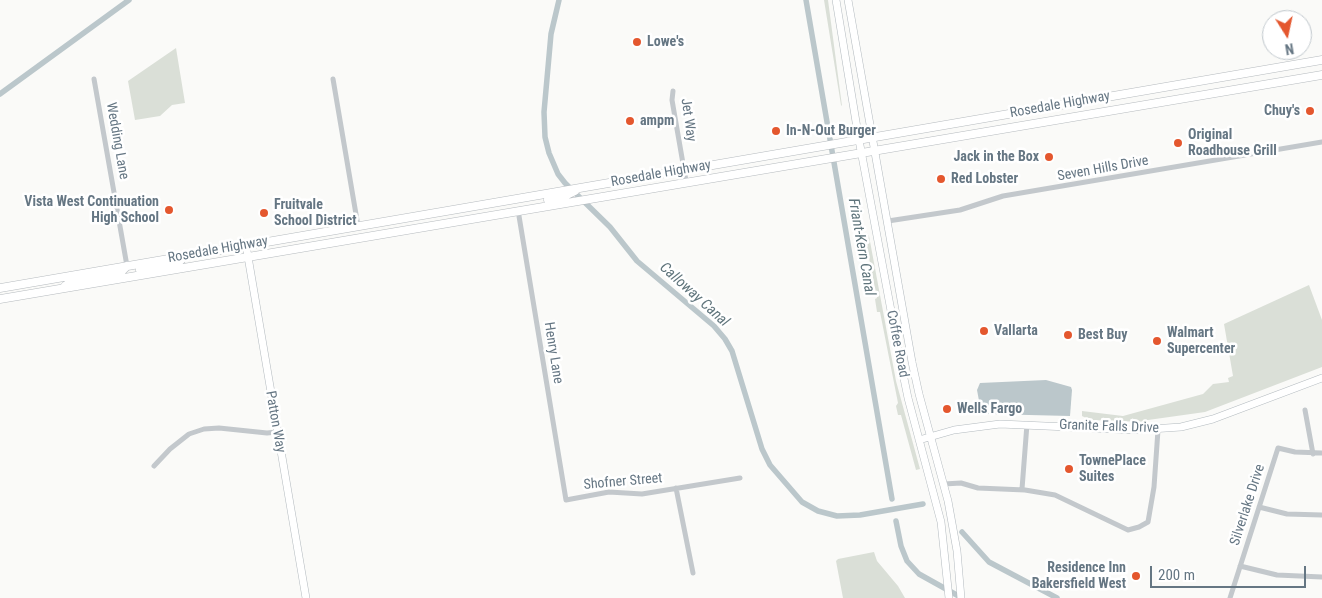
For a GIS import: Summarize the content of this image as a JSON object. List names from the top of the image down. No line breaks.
{"streets":{"main road":["Rosedale Highway","Coffee Road","Patton Way","Granite Falls Drive"],"street":["Jet Way","Wedding Lane","Seven Hills Drive","Henry Lane","Shofner Street","Silverlake Drive"]},"crossings":[["Rosedale Highway","Jet Way"],["Rosedale Highway","Wedding Lane"],["Rosedale Highway","Coffee Road"],["Rosedale Highway","Henry Lane"],["Rosedale Highway","Patton Way"],["Seven Hills Drive","Coffee Road"],["Coffee Road","Granite Falls Drive"],["Henry Lane","Shofner Street"]],"water":["Friant-Kern Canal","Calloway Canal"],"places":["Lowe's","Chuy's","ampm","In-N-Out Burger","Original Roadhouse Grill","Jack in the Box","Red Lobster","Vista West Continuation High School","Fruitvale School District","Vallarta","Best Buy","Walmart Supercenter","Wells Fargo","TownePlace Suites","Residence Inn Bakersfield West"],"scale_bar":"200 m","north":"bottom"}
